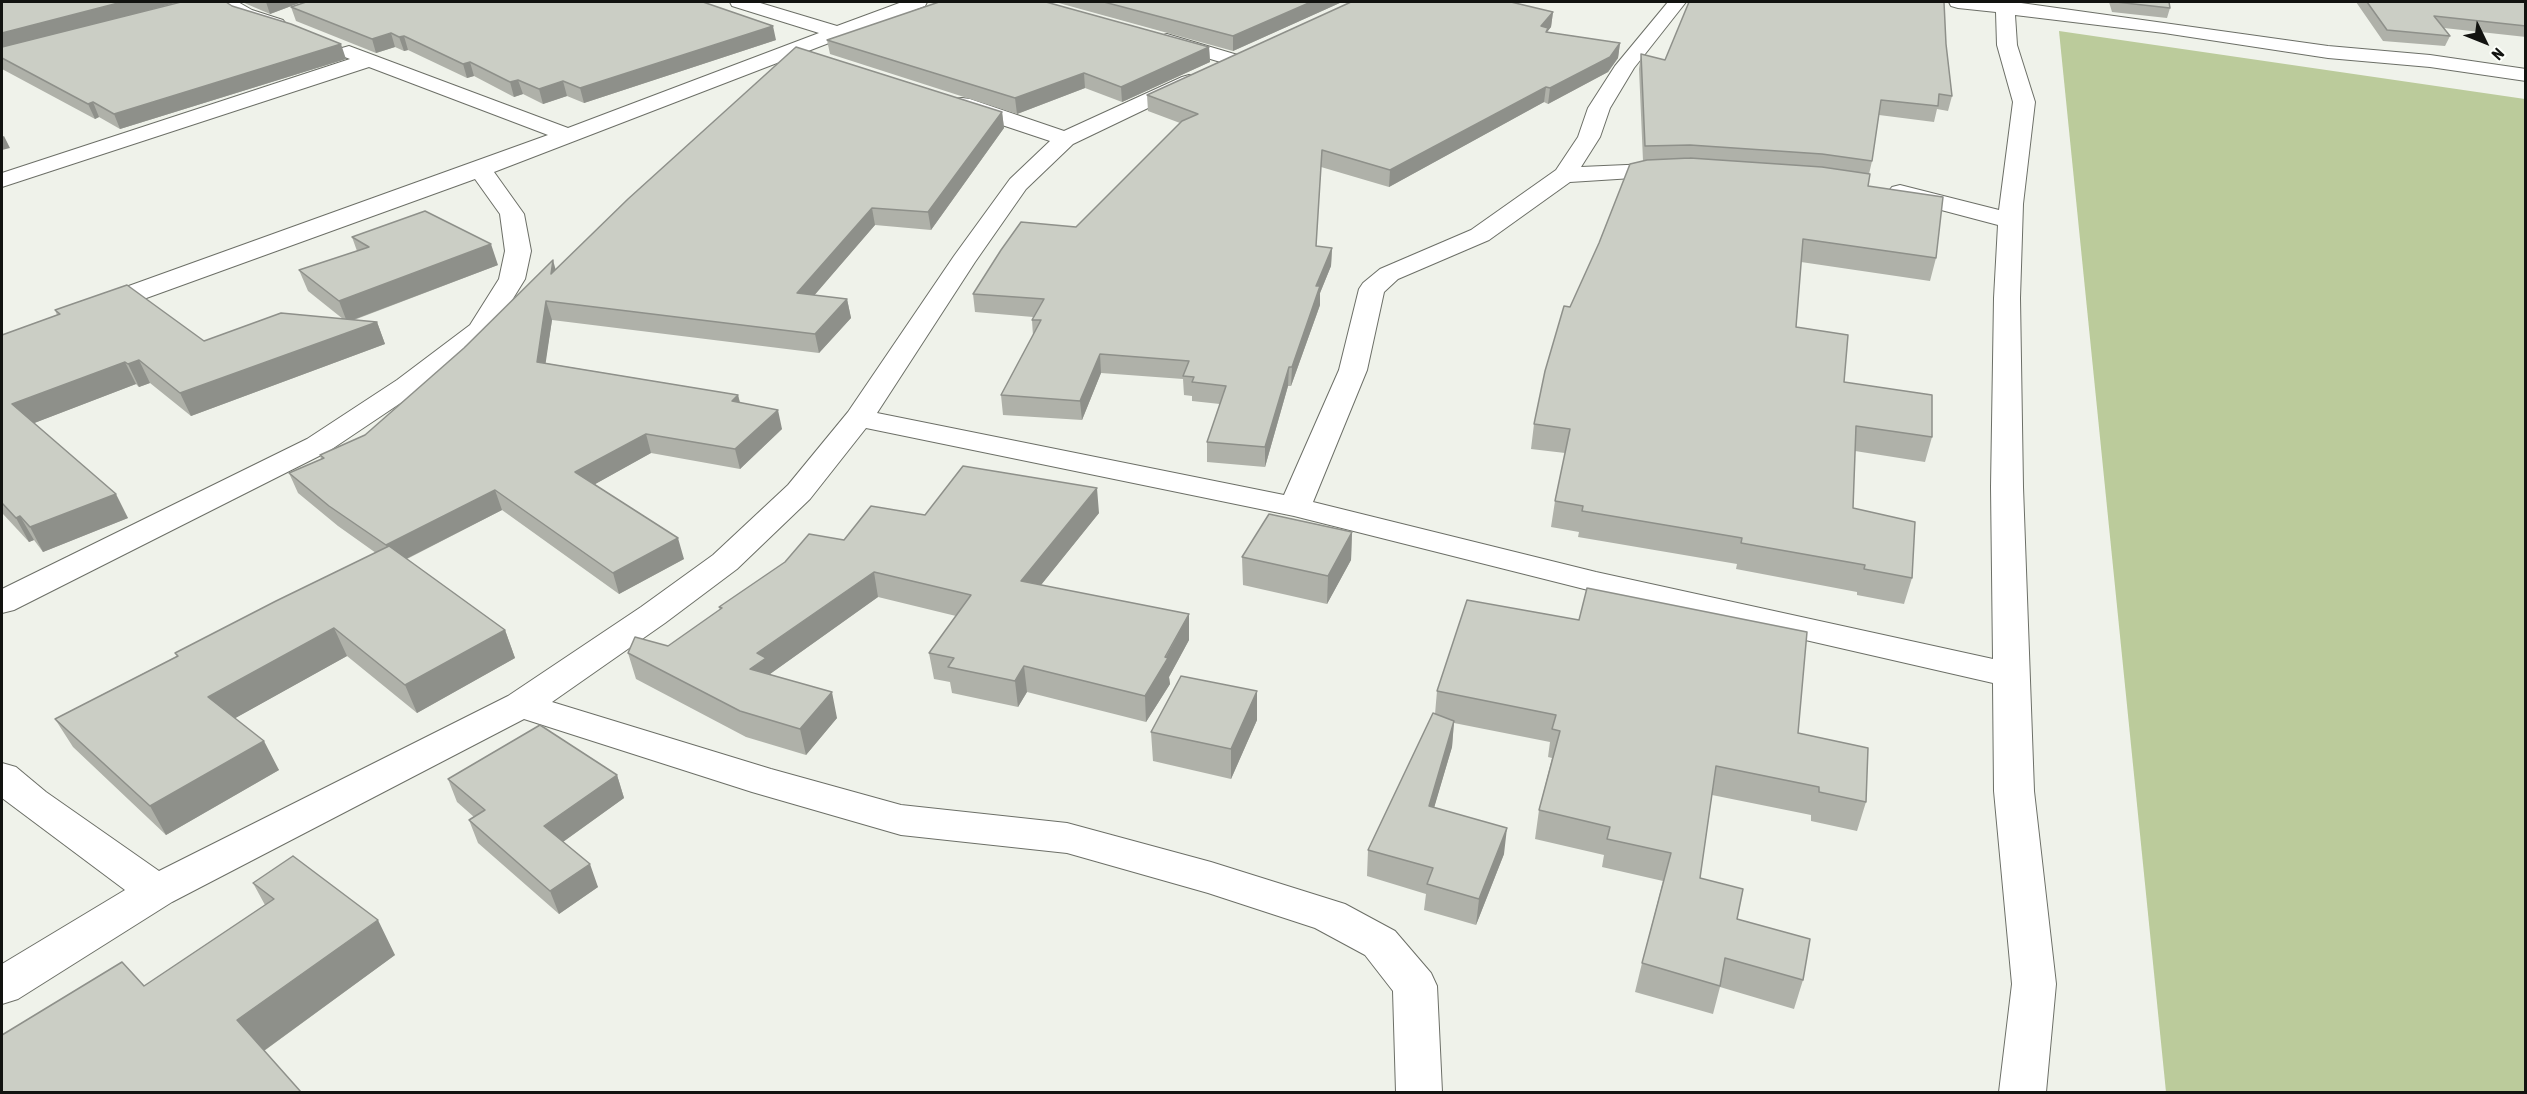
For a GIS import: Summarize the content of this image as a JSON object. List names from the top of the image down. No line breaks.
{"north":"bottom right"}
